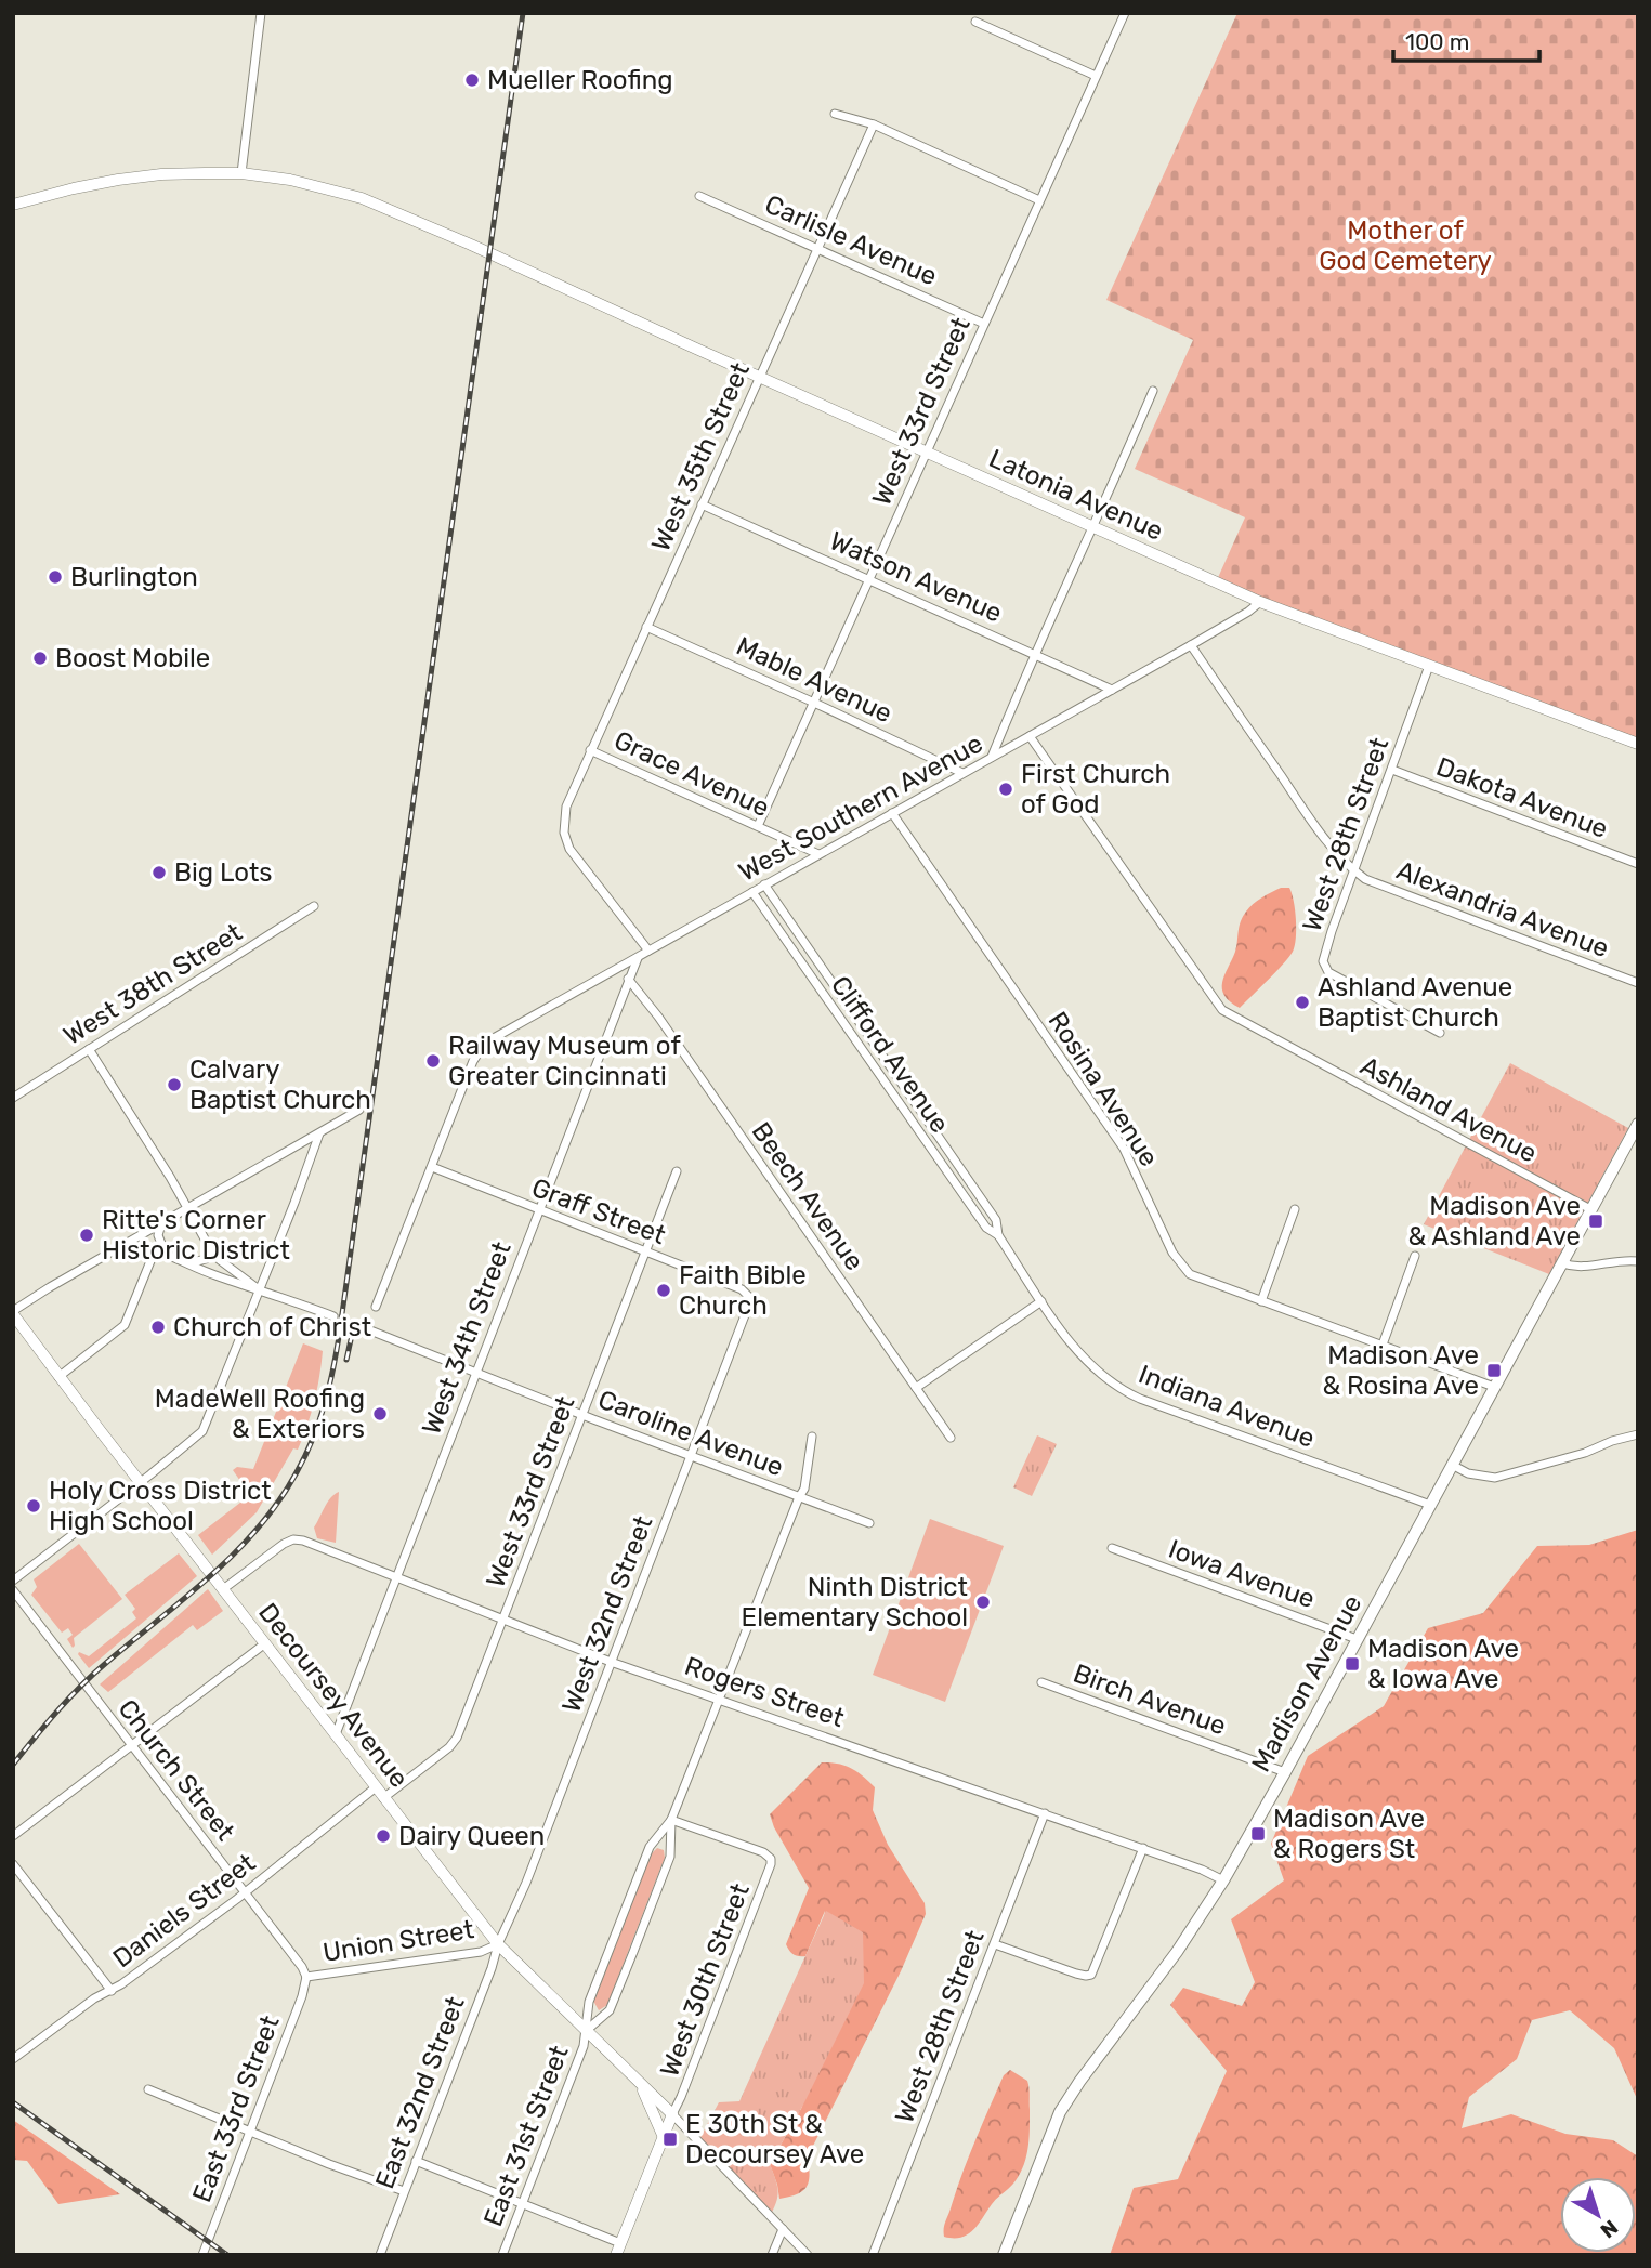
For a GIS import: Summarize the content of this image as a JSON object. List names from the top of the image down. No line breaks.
{"streets":{"main road":["Madison Avenue"],"street":["Carlisle Avenue","West 33rd Street","West 35th Street","Latonia Avenue","Watson Avenue","Mable Avenue","Grace Avenue","Dakota Avenue","West Southern Avenue","West 28th Street","Alexandria Avenue","West 38th Street","Clifford Avenue","Rosina Avenue","Ashland Avenue","Beech Avenue","Graff Street","West 34th Street","Indiana Avenue","Caroline Avenue","Iowa Avenue","West 32nd Street","Rogers Street","Decoursey Avenue","Birch Avenue","Church Street","Daniels Street","Union Street","West 30th Street","East 32nd Street","East 33rd Street","East 31st Street"]},"crossings":[["Carlisle Avenue","West 33rd Street"],["Carlisle Avenue","West 35th Street"],["West 33rd Street","Latonia Avenue"],["West 33rd Street","Watson Avenue"],["West 33rd Street","Mable Avenue"],["West 33rd Street","Grace Avenue"],["West 33rd Street","Graff Street"],["West 33rd Street","Caroline Avenue"],["West 33rd Street","Rogers Street"],["West 33rd Street","Decoursey Avenue"],["West 35th Street","Latonia Avenue"],["West 35th Street","Watson Avenue"],["West 35th Street","Mable Avenue"],["West 35th Street","Grace Avenue"],["West 35th Street","West Southern Avenue"],["Latonia Avenue","West Southern Avenue"],["Latonia Avenue","West 28th Street"],["Watson Avenue","West Southern Avenue"],["Mable Avenue","West Southern Avenue"],["Grace Avenue","West Southern Avenue"],["Dakota Avenue","West 28th Street"],["West Southern Avenue","Clifford Avenue"],["West Southern Avenue","Rosina Avenue"],["West Southern Avenue","Ashland Avenue"],["West Southern Avenue","Graff Street"],["West Southern Avenue","West 34th Street"],["West 28th Street","Alexandria Avenue"],["West 28th Street","Rogers Street"],["Clifford Avenue","Indiana Avenue"],["Rosina Avenue","Madison Avenue"],["Ashland Avenue","Madison Avenue"],["Beech Avenue","West 34th Street"],["Graff Street","West 34th Street"],["Graff Street","West 32nd Street"],["West 34th Street","Caroline Avenue"],["West 34th Street","Rogers Street"],["West 34th Street","Decoursey Avenue"],["Indiana Avenue","Madison Avenue"],["Caroline Avenue","West 32nd Street"],["Iowa Avenue","Madison Avenue"],["West 32nd Street","Rogers Street"],["West 32nd Street","Decoursey Avenue"],["West 32nd Street","Union Street"],["West 32nd Street","East 32nd Street"],["Madison Avenue","Rogers Street"],["Madison Avenue","Birch Avenue"],["Rogers Street","Decoursey Avenue"],["Decoursey Avenue","Daniels Street"],["Decoursey Avenue","Union Street"],["Decoursey Avenue","West 30th Street"],["Decoursey Avenue","East 32nd Street"],["Decoursey Avenue","East 31st Street"],["Church Street","Daniels Street"],["Church Street","Union Street"],["Church Street","East 33rd Street"],["Union Street","East 32nd Street"],["Union Street","East 33rd Street"],["West 30th Street","East 31st Street"]],"parks":["Mother of God Cemetery"],"places":{"other":["Mueller Roofing","Burlington","Boost Mobile","First Church of God","Big Lots","Ashland Avenue Baptist Church","Railway Museum of Greater Cincinnati","Calvary Baptist Church","Ritte's Corner Historic District","Faith Bible Church","Church of Christ","MadeWell Roofing & Exteriors","Holy Cross District High School","Ninth District Elementary School","Dairy Queen"],"transit":["Madison Ave & Ashland Ave","Madison Ave & Rosina Ave","Madison Ave & Iowa Ave","Madison Ave & Rogers St","E 30th St & Decoursey Ave"]},"scale_bar":"100 m","north":"bottom right"}
